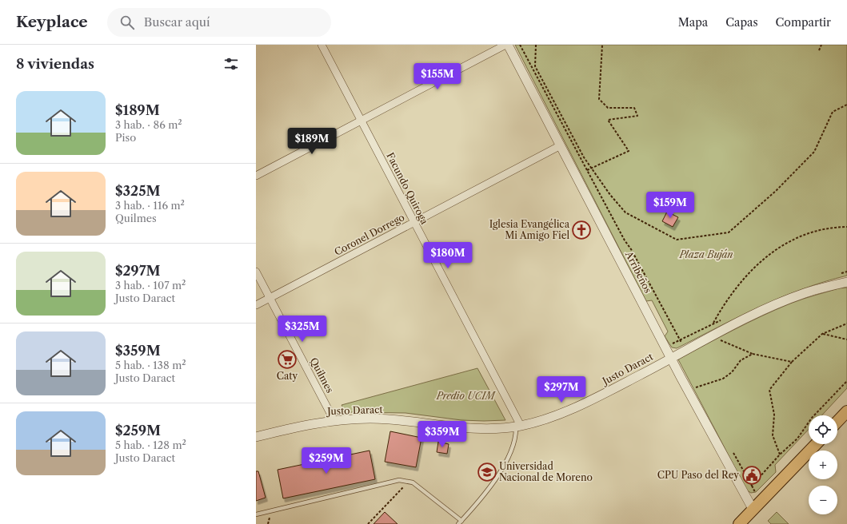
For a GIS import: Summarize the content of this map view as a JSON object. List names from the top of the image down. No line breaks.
{"streets":{"street":["Facundo Quiroga","Coronel Dorrego","Arribeños","Justo Daract","Quilmes"]},"crossings":[["Facundo Quiroga","Coronel Dorrego"],["Facundo Quiroga","Justo Daract"],["Coronel Dorrego","Arribeños"],["Coronel Dorrego","Quilmes"],["Arribeños","Justo Daract"],["Justo Daract","Quilmes"]],"parks":["Plaza Buján","Predio UCIM"],"places":{"church":["Iglesia Evangélica Mi Amigo Fiel"],"supermarket":["Caty"],"school or university":["Universidad Nacional de Moreno"],"public building":["CPU Paso del Rey"]},"page":{"header":"Keyplace","search":"Buscar aquí","nav":["Mapa","Capas","Compartir"],"heading":"8 viviendas","price":["$155M","$189M","$159M","$180M","$325M","$297M","$359M","$259M"],"list":[{"name":"$189M","note":"3 hab. · 86 m² · Piso"},{"name":"$325M","note":"3 hab. · 116 m² · Quilmes"},{"name":"$297M","note":"3 hab. · 107 m² · Justo Daract"},{"name":"$359M","note":"5 hab. · 138 m² · Justo Daract"},{"name":"$259M","note":"5 hab. · 128 m² · Justo Daract"}],"map_buttons":["+","−"]}}
